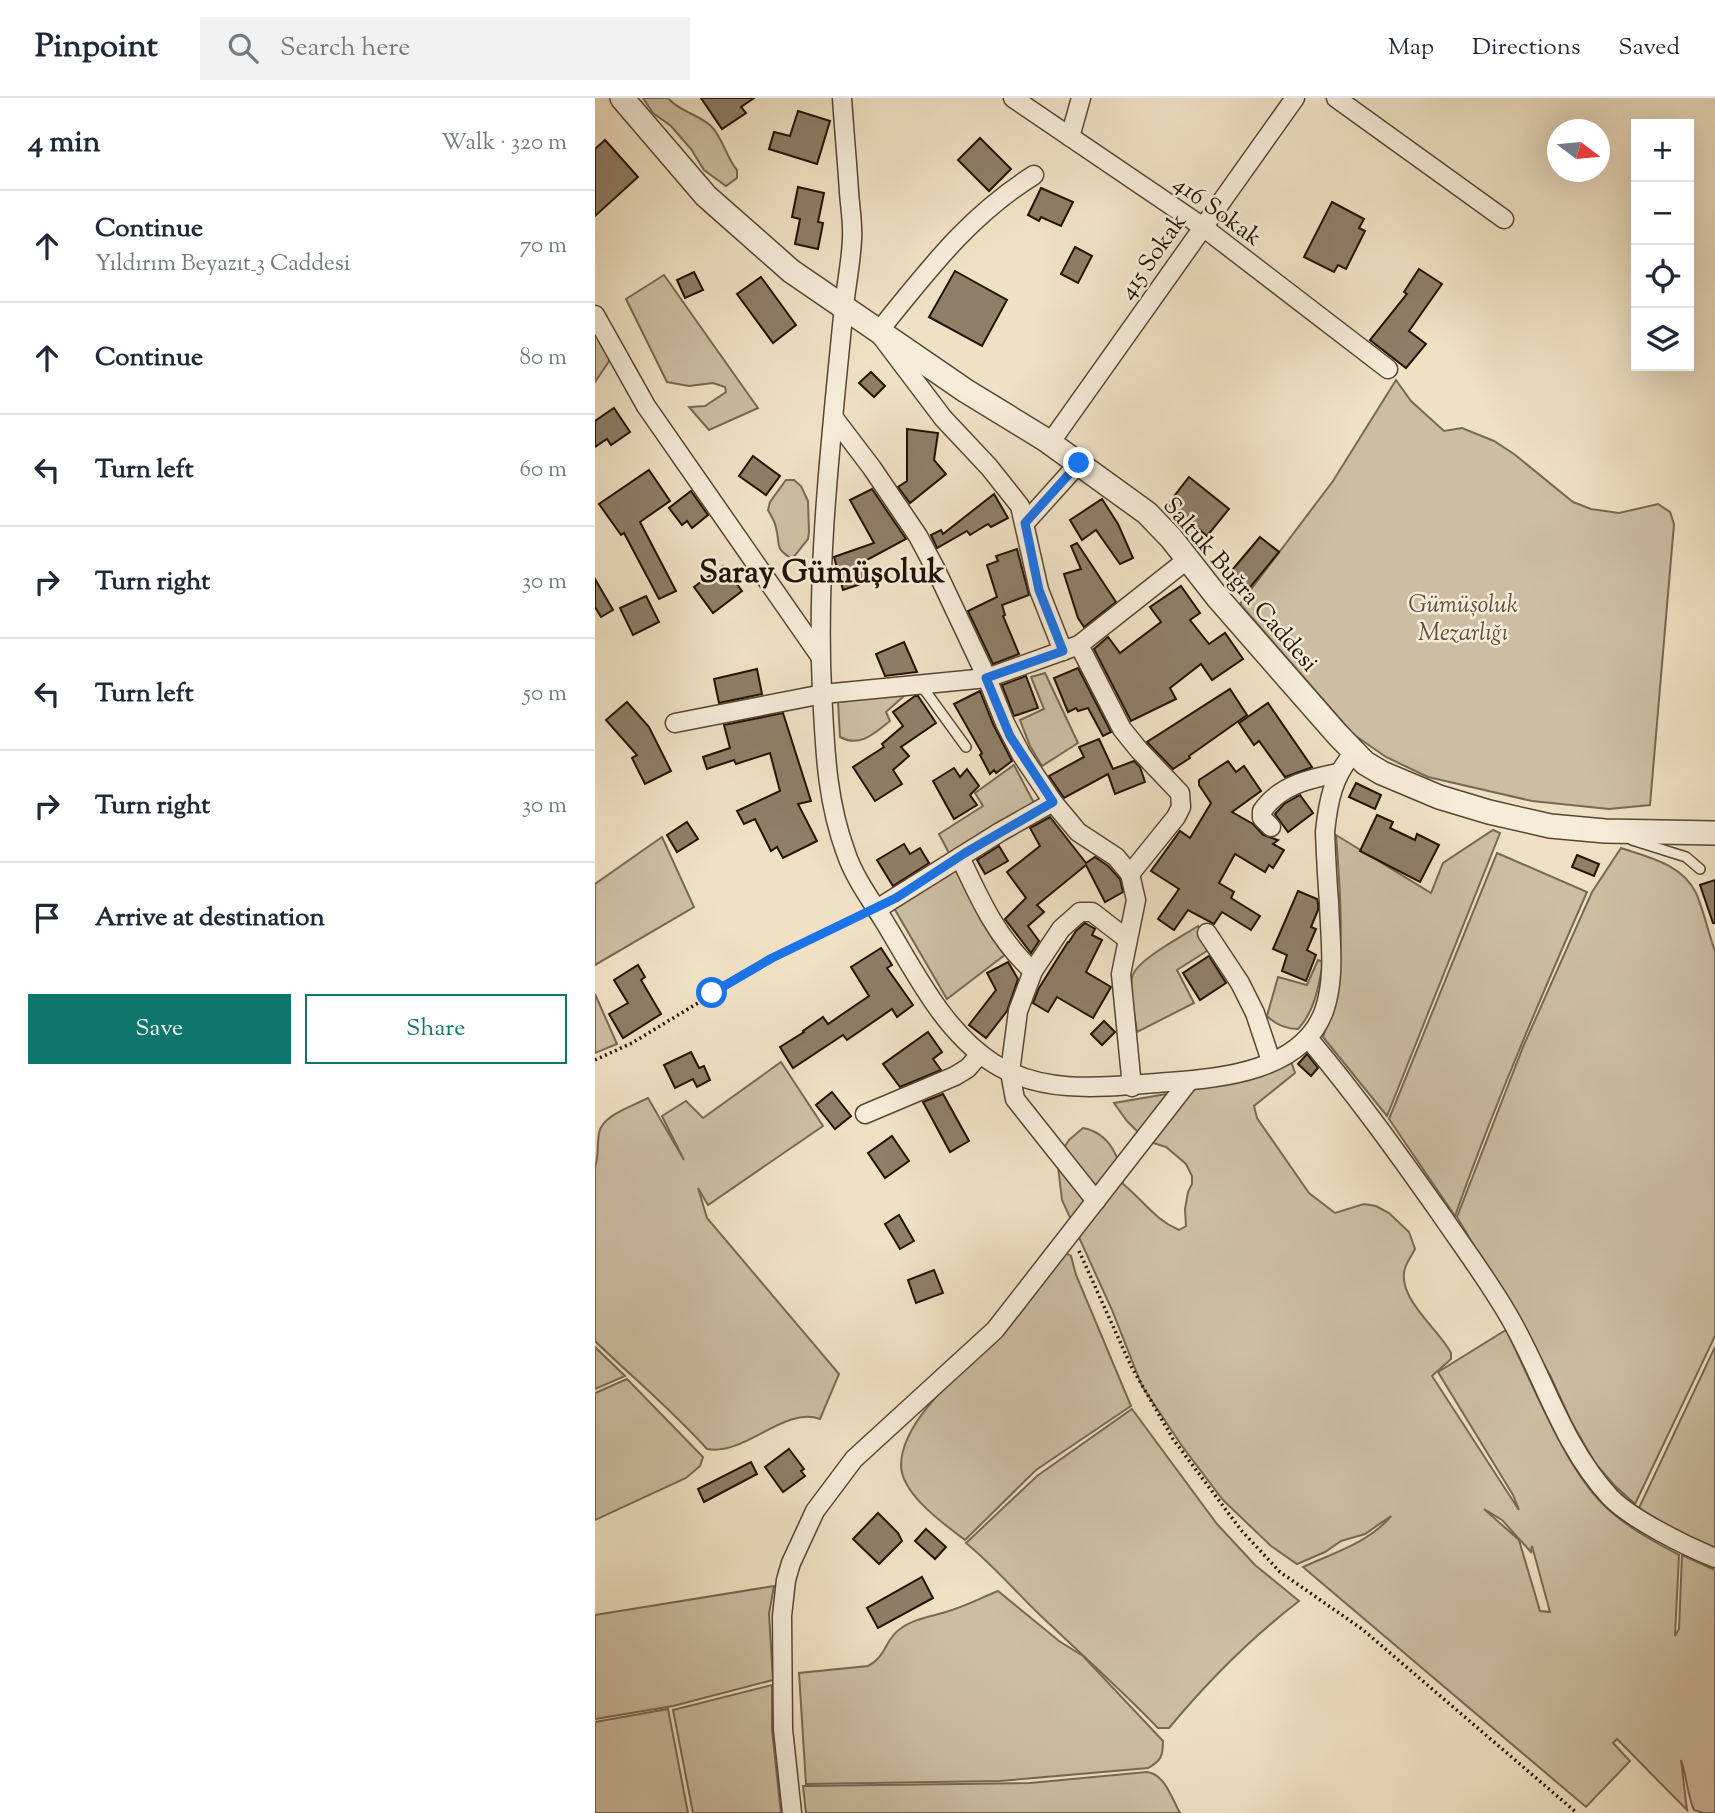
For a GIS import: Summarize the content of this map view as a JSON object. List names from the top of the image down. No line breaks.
{"streets":{"street":["416 Sokak","415 Sokak","Saltuk Buğra Caddesi"]},"crossings":[["416 Sokak","415 Sokak"],["415 Sokak","Saltuk Buğra Caddesi"]],"districts":["Saray Gümüşoluk"],"parks":["Gümüşoluk Mezarlığı"],"north":"right","page":{"header":"Pinpoint","search":"Search here","nav":["Map","Directions","Saved"],"heading":["4 min","Walk · 320 m"],"map_buttons":["+","−"],"list":[["Continue","Yıldırım Beyazıt_3 Caddesi","70 m"],["Continue","80 m"],["Turn left","60 m"],["Turn right","30 m"],["Turn left","50 m"],["Turn right","30 m"],"Arrive at destination"],"buttons":["Save","Share"]}}
